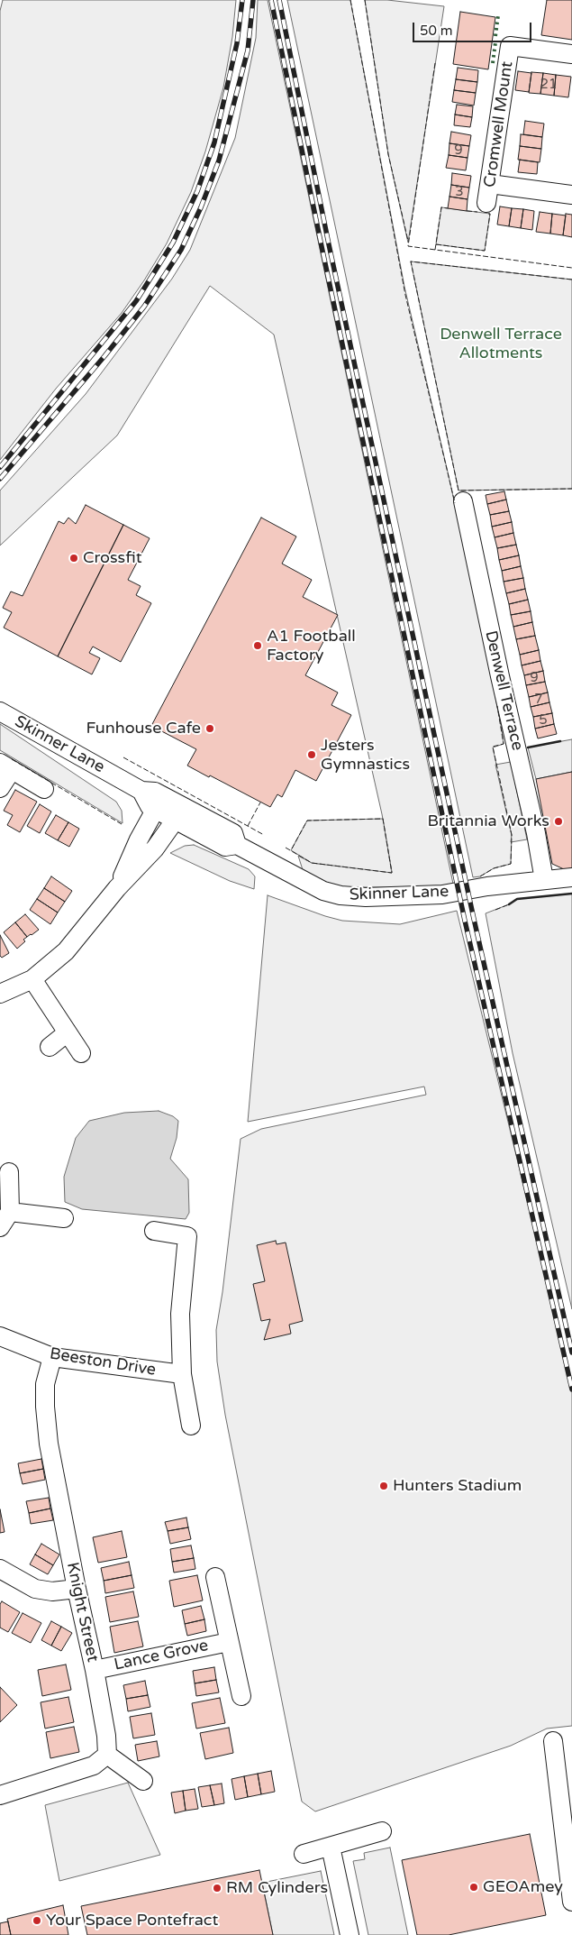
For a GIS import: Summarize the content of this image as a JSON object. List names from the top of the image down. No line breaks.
{"streets":{"street":["Cromwell Mount","Denwell Terrace","Skinner Lane","Beeston Drive","Knight Street","Lance Grove"]},"crossings":[["Denwell Terrace","Skinner Lane"],["Beeston Drive","Knight Street"],["Knight Street","Lance Grove"]],"parks":["Denwell Terrace Allotments"],"places":["Crossfit","A1 Football Factory","Funhouse Cafe","Jesters Gymnastics","Britannia Works","Hunters Stadium","GEOAmey","RM Cylinders","Your Space Pontefract"],"house_numbers":["21","9","3","9","7","5"],"scale_bar":"50 m"}
